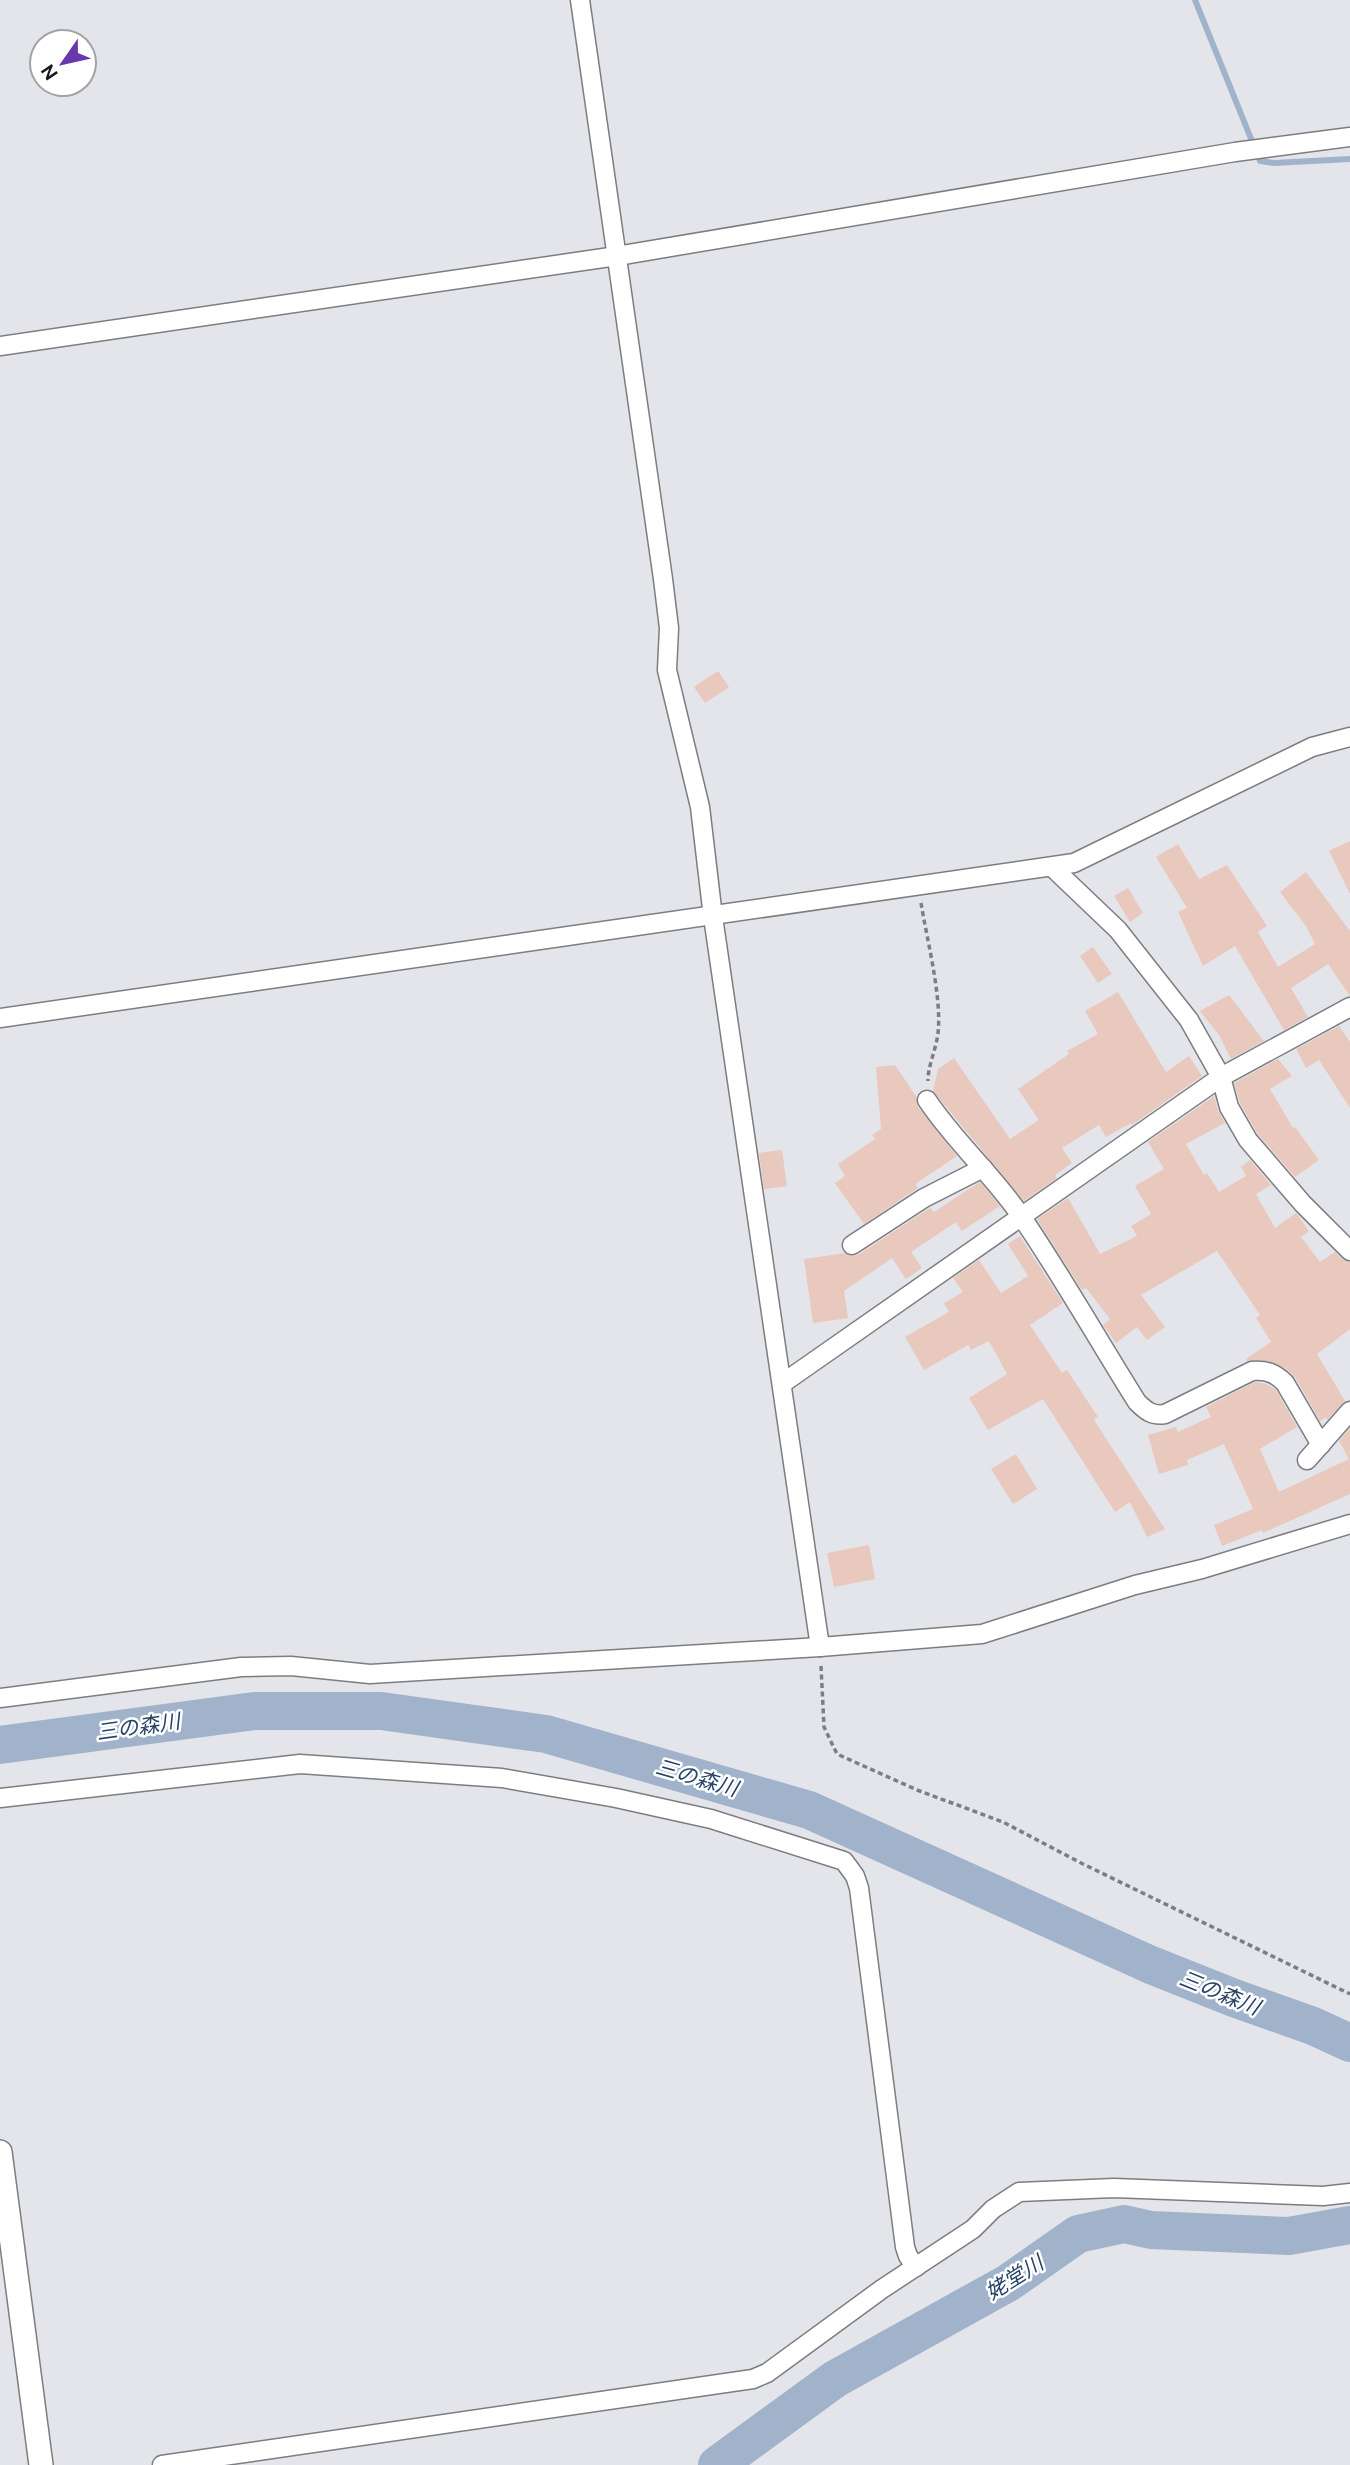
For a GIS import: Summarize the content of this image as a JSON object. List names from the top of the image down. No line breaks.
{"water":["三の森川","姥堂川"],"north":"bottom left"}
